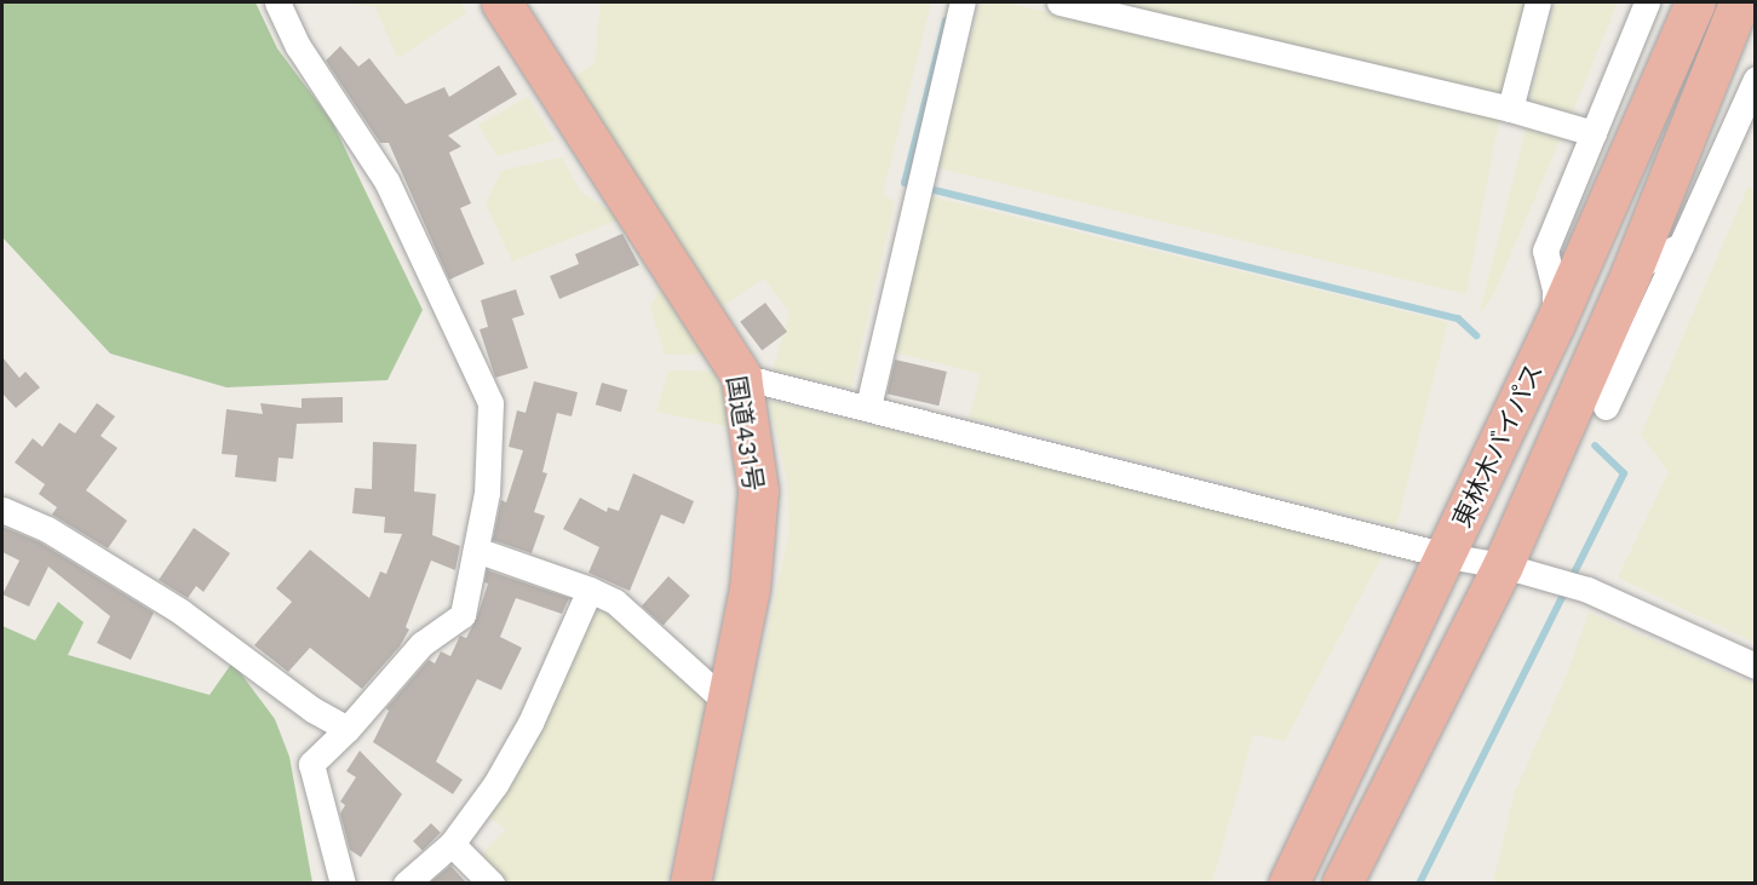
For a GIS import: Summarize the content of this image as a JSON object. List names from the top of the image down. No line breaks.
{"streets":{"highway":["国道431号","東林木バイパス"]}}
